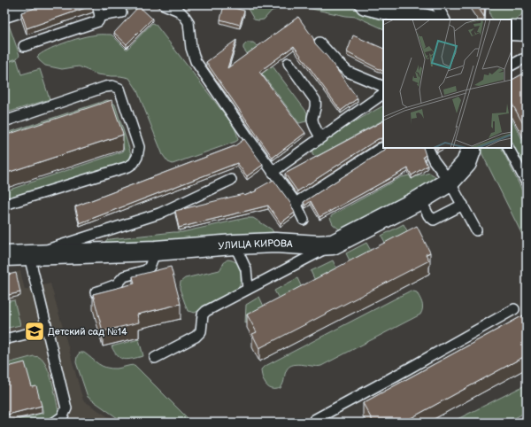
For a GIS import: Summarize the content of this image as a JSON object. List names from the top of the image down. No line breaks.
{"streets":{"street":["УЛИЦА КИРОВА"]},"places":{"school or university":["Детский сад №14"]}}
